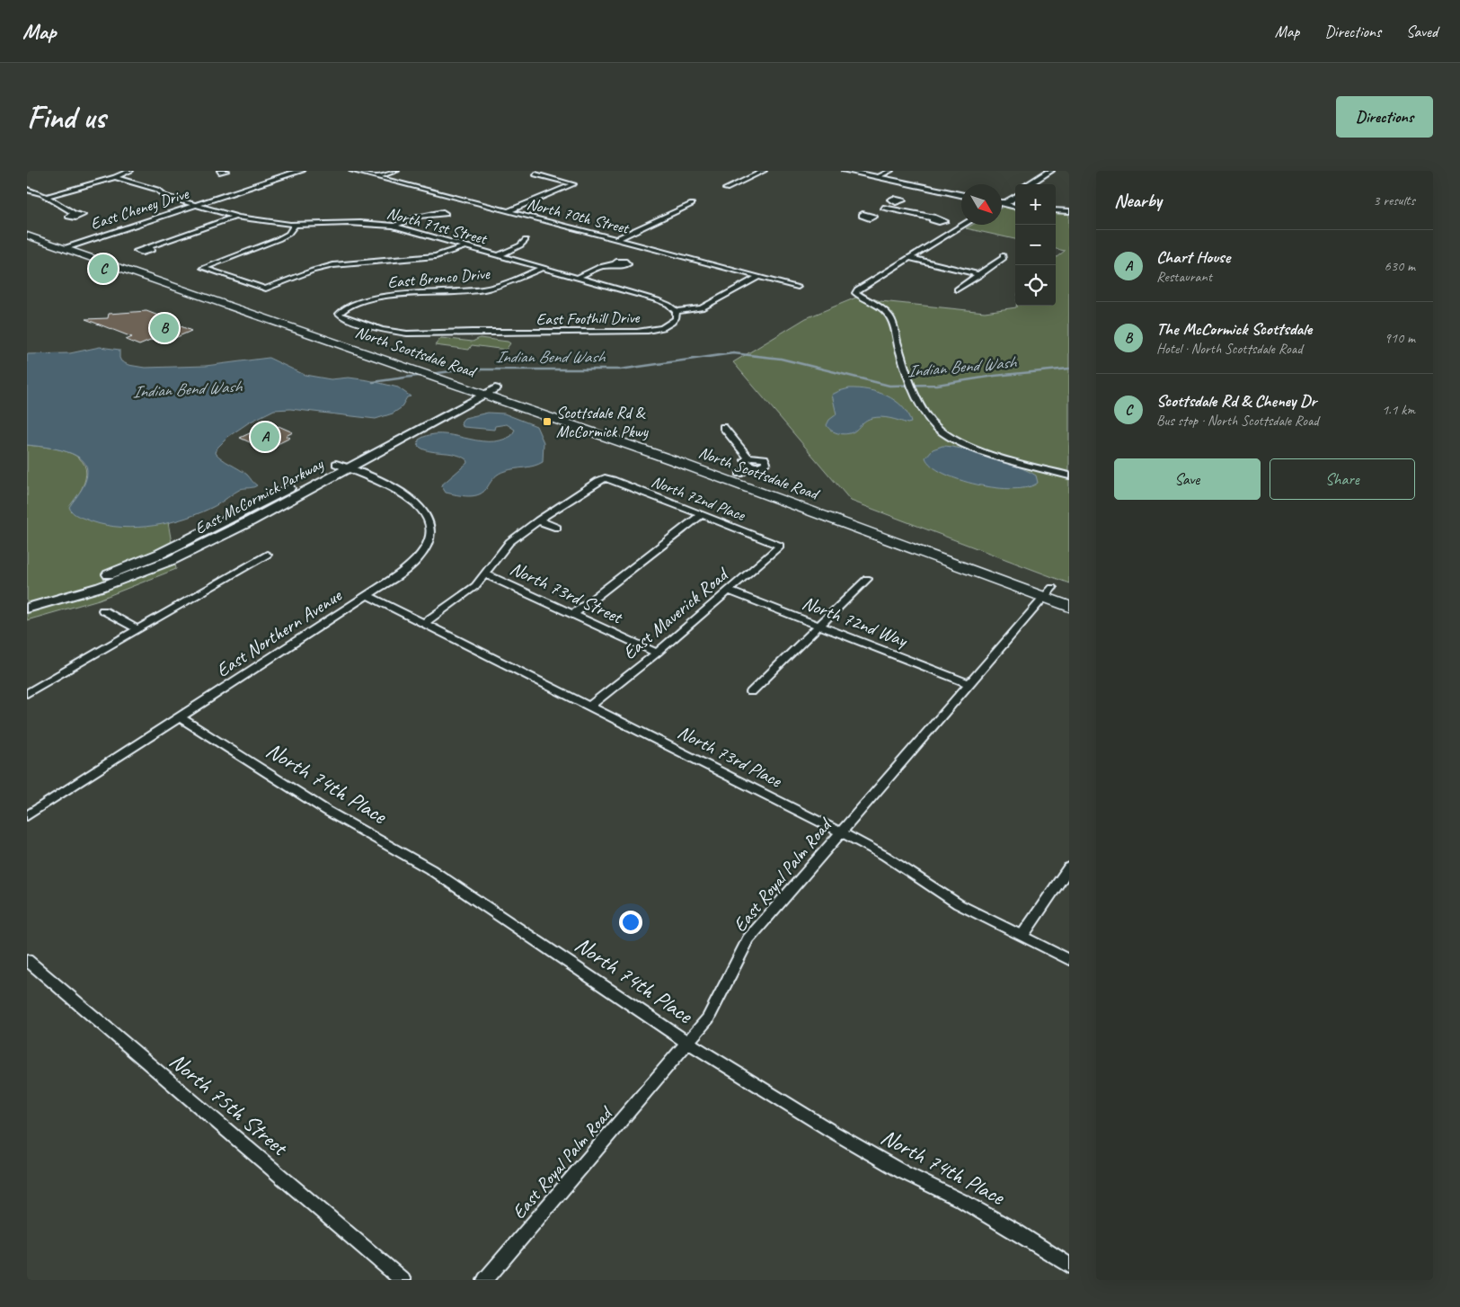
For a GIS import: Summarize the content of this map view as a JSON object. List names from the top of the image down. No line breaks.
{"streets":{"main road":["North Scottsdale Road"],"street":["East Cheney Drive","North 70th Street","North 71st Street","East Bronco Drive","East Foothill Drive","East McCormick Parkway","North 72nd Place","North 73rd Street","East Maverick Road","North 72nd Way","East Northern Avenue","North 73rd Place","North 74th Place","East Royal Palm Road","North 75th Street"]},"crossings":[["East Cheney Drive","North 71st Street"],["East Cheney Drive","North Scottsdale Road"],["North 71st Street","East Bronco Drive"],["North 71st Street","East Foothill Drive"],["East Bronco Drive","East Foothill Drive"],["North Scottsdale Road","East McCormick Parkway"],["North Scottsdale Road","East Royal Palm Road"],["East McCormick Parkway","East Northern Avenue"],["North 72nd Place","East Maverick Road"],["North 73rd Street","East Maverick Road"],["East Maverick Road","North 72nd Way"],["East Maverick Road","North 73rd Place"],["North 72nd Way","East Royal Palm Road"],["East Northern Avenue","North 73rd Place"],["East Northern Avenue","North 74th Place"],["North 73rd Place","East Royal Palm Road"],["North 74th Place","East Royal Palm Road"]],"water":["Indian Bend Wash"],"places":{"transit":["Scottsdale Rd & McCormick Pkwy"]},"north":"bottom right","page":{"header":"Map","nav":["Map","Directions","Saved"],"buttons":["Directions",["Save","Share"]],"title":"Find us","heading":["Nearby","3 results"],"map_buttons":["+","−"],"list":[{"mark":"A","name":"Chart House","note":"Restaurant","value":"630 m"},{"mark":"B","name":"The McCormick Scottsdale","note":"Hotel · North Scottsdale Road","value":"910 m"},{"mark":"C","name":"Scottsdale Rd & Cheney Dr","note":"Bus stop · North Scottsdale Road","value":"1.1 km"}],"pins":["C","B","A"]}}
